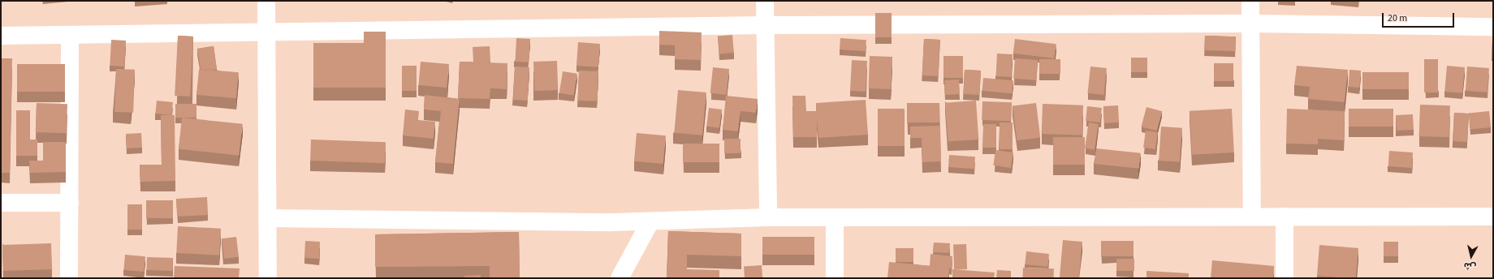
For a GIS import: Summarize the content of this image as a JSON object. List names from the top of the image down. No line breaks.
{"scale_bar":"20 m","north":"bottom"}
